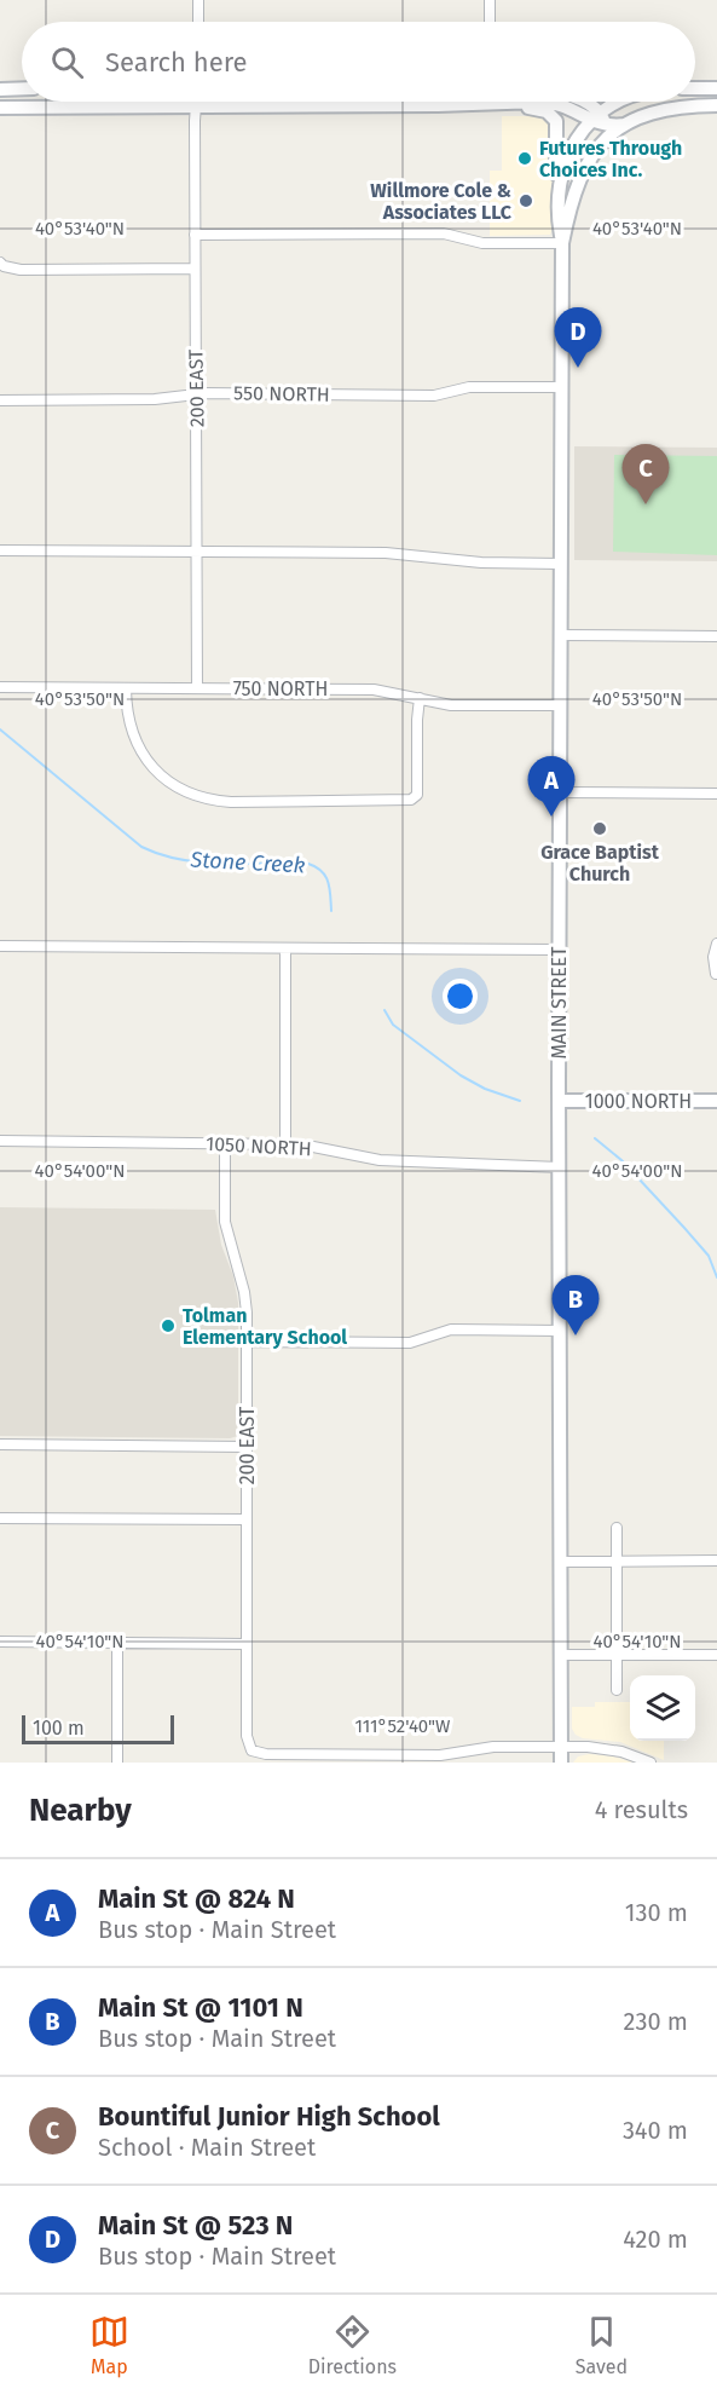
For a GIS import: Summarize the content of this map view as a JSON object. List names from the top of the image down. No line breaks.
{"streets":{"main road":["MAIN STREET","1000 NORTH"],"street":["200 EAST","550 NORTH","750 NORTH","1050 NORTH"]},"crossings":[["200 EAST","550 NORTH"],["200 EAST","750 NORTH"],["200 EAST","MAIN STREET"],["200 EAST","1050 NORTH"],["550 NORTH","MAIN STREET"],["750 NORTH","MAIN STREET"],["MAIN STREET","1000 NORTH"],["MAIN STREET","1050 NORTH"]],"water":["Stone Creek"],"places":["Futures Through Choices Inc.","Willmore Cole & Associates LLC","Grace Baptist Church","Tolman Elementary School"],"scale_bar":"100 m","page":{"search":"Search here","pins":["D","C","A","B"],"scale":"100 m","heading":["Nearby","4 results"],"list":[{"mark":"A","name":"Main St @ 824 N","note":"Bus stop · Main Street","value":"130 m"},{"mark":"B","name":"Main St @ 1101 N","note":"Bus stop · Main Street","value":"230 m"},{"mark":"C","name":"Bountiful Junior High School","note":"School · Main Street","value":"340 m"},{"mark":"D","name":"Main St @ 523 N","note":"Bus stop · Main Street","value":"420 m"}],"nav":["Map","Directions","Saved"]},"coordinates":["40°53'40\"N","40°53'50\"N","40°54'00\"N","40°54'10\"N","111°52'40\"W"]}
